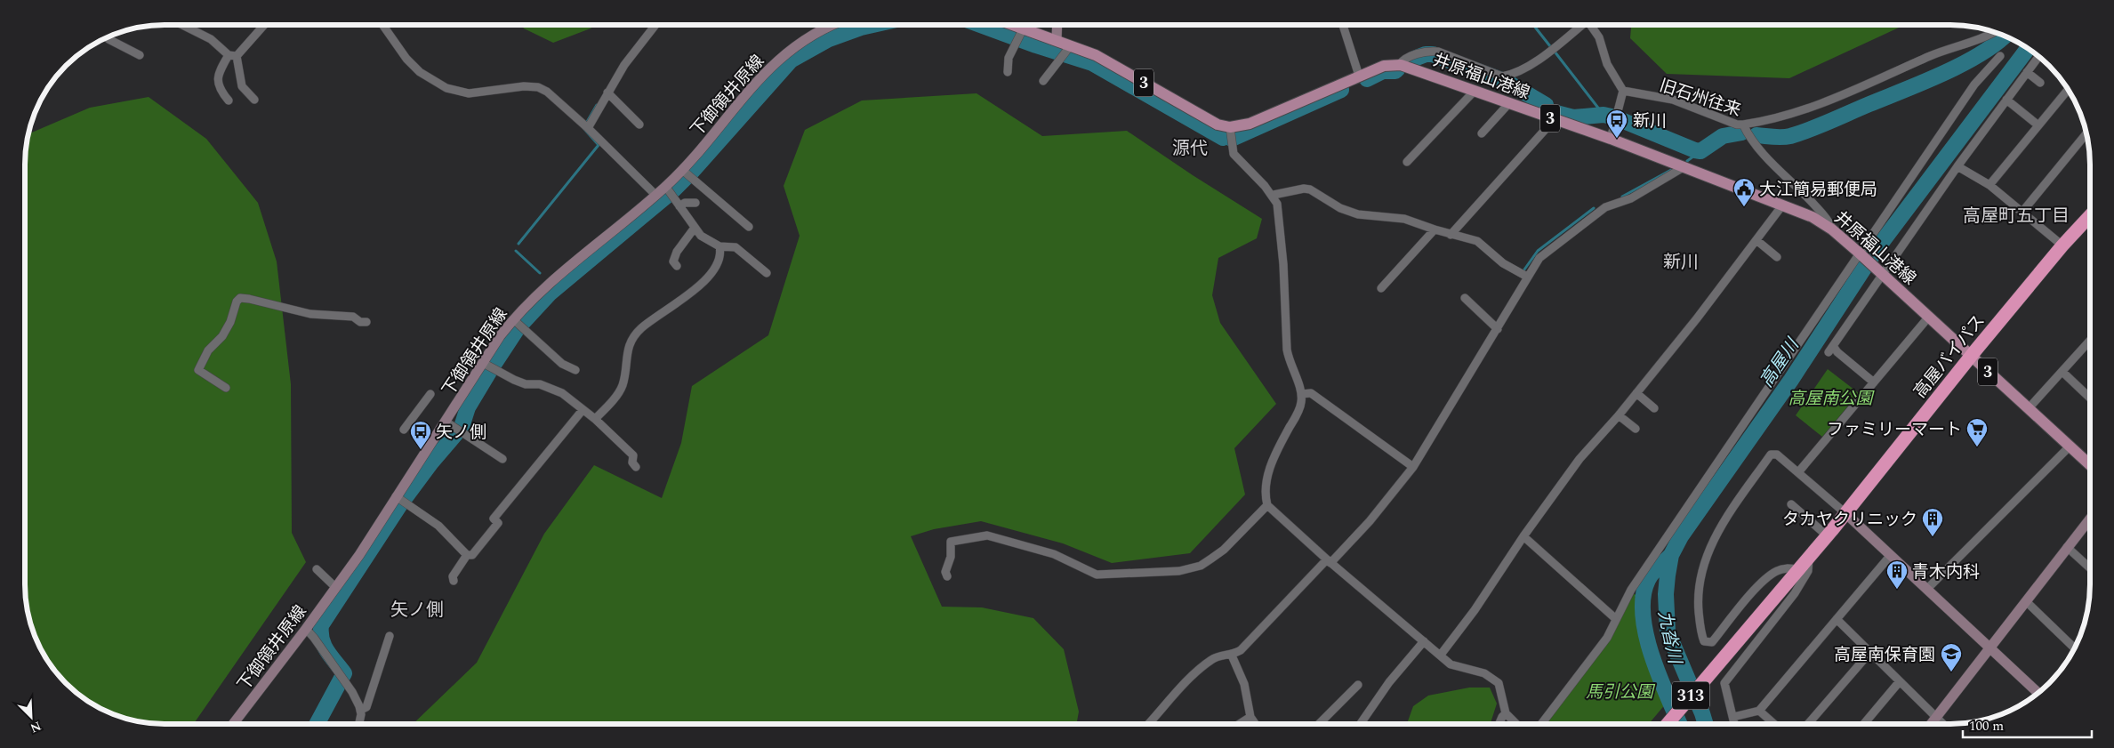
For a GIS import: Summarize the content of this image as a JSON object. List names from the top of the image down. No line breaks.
{"streets":{"highway":["高屋バイパス","313"],"main road":["井原福山港線","3","下御領井原線"],"street":["旧石州往来"]},"crossings":[["井原福山港線","旧石州往来"],["井原福山港線","高屋バイパス"]],"districts":["源代","高屋町五丁目","新川","矢ノ側"],"water":["高屋川","九沓川"],"parks":["高屋南公園","馬引公園"],"places":{"bus stop":["新川","矢ノ側"],"public building":["大江簡易郵便局"],"supermarket":["ファミリーマート"],"building":["タカヤクリニック","青木内科"],"school or university":["高屋南保育園"]},"scale_bar":"100 m","north":"bottom right"}
